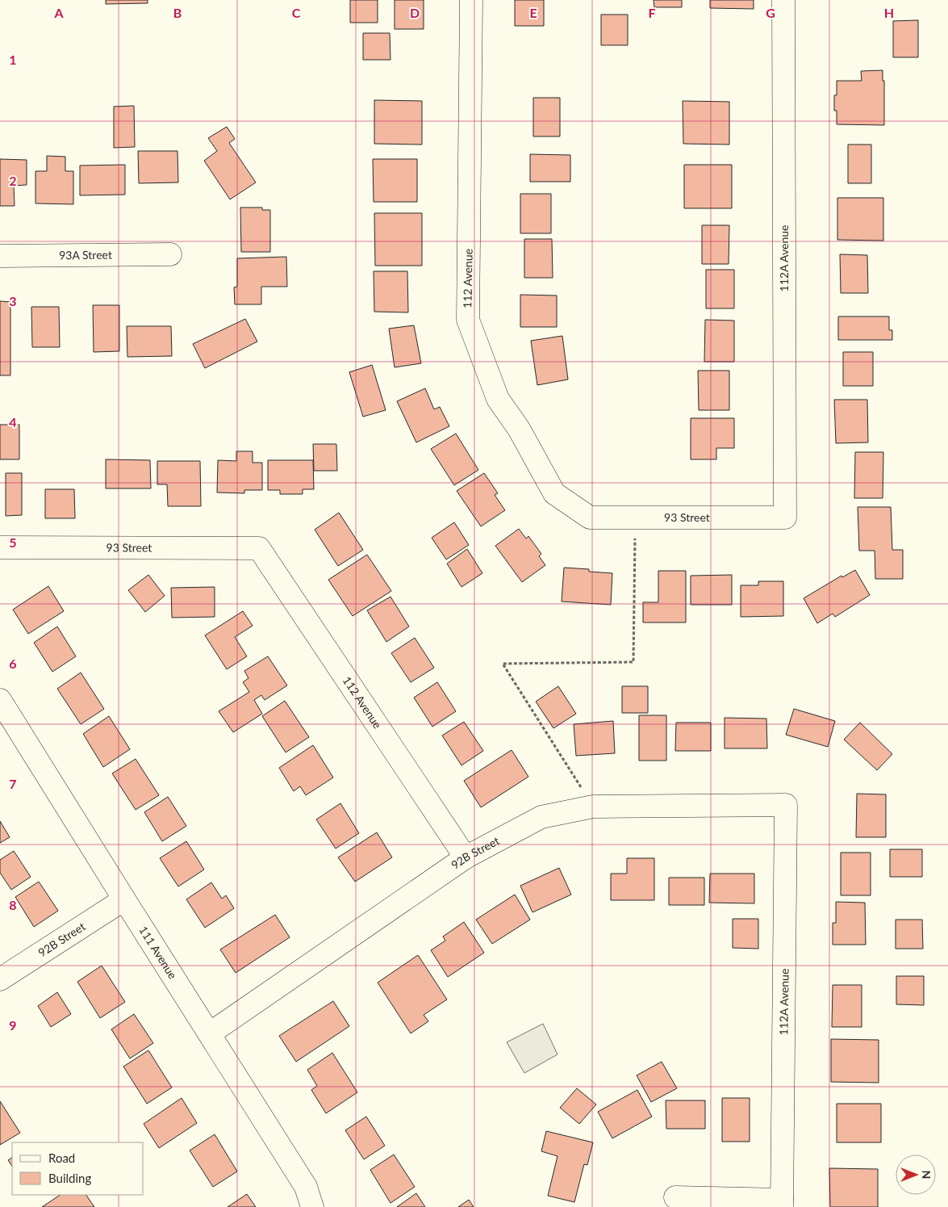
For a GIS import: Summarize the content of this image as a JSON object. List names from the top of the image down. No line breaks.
{"streets":{"street":["93A Street","112A Avenue","112 Avenue","93 Street","92B Street","111 Avenue"]},"crossings":[["112A Avenue","93 Street"],["112A Avenue","92B Street"],["112 Avenue","93 Street"],["112 Avenue","92B Street"],["92B Street","111 Avenue"]],"legend":["Road","Building"],"north":"right","grid":{"columns":["A","B","C","D","E","F","G","H"],"rows":["1","2","3","4","5","6","7","8","9"]}}
